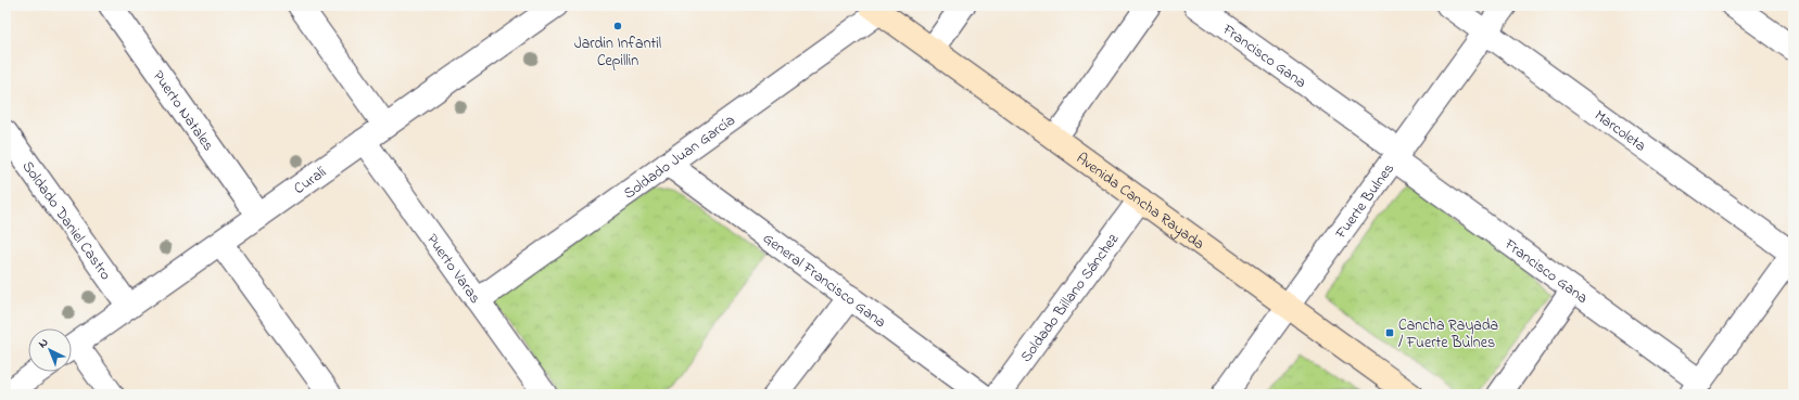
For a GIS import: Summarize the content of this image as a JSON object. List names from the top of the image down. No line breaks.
{"streets":{"street":["Francisco Gana","Puerto Natales","Marcoleta","Soldado Juan García","Curalí","Avenida Cancha Rayada","Fuerte Bulnes","Soldado Daniel Castro","Puerto Varas","General Francisco Gana","Soldado Billano Sánchez"]},"crossings":[["Francisco Gana","Fuerte Bulnes"],["Puerto Natales","Curalí"],["Marcoleta","Fuerte Bulnes"],["Soldado Juan García","Avenida Cancha Rayada"],["Soldado Juan García","Puerto Varas"],["Soldado Juan García","General Francisco Gana"],["Curalí","Soldado Daniel Castro"],["Curalí","Puerto Varas"],["Avenida Cancha Rayada","Fuerte Bulnes"],["Avenida Cancha Rayada","Soldado Billano Sánchez"]],"places":{"other":["Jardin Infantil Cepillin"],"transit":["Cancha Rayada / Fuerte Bulnes"]},"north":"top left"}
